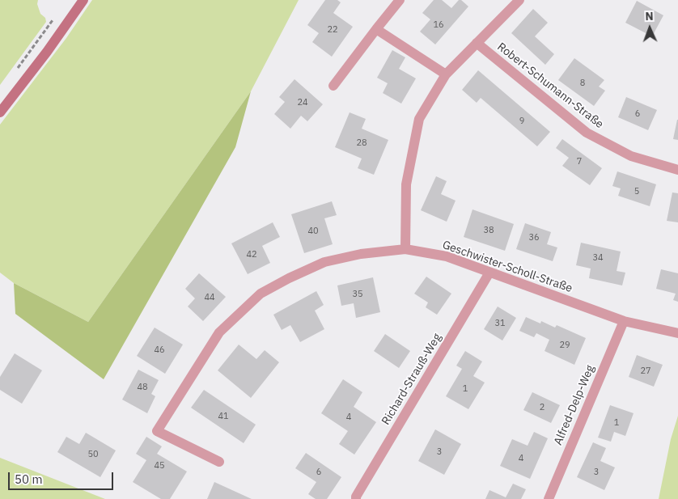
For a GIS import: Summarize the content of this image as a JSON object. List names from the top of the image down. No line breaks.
{"streets":{"street":["Robert-Schumann-Straße","Geschwister-Scholl-Straße","Richard-Strauß-Weg","Alfred-Delp-Weg"]},"crossings":[["Geschwister-Scholl-Straße","Richard-Strauß-Weg"],["Geschwister-Scholl-Straße","Alfred-Delp-Weg"]],"house_numbers":["16","22","8","24","6","9","28","7","5","38","40","36","42","34","35","44","31","29","46","27","48","1","2","41","4","1","3","50","4","45","6","3"],"scale_bar":"50 m","north":"top"}
